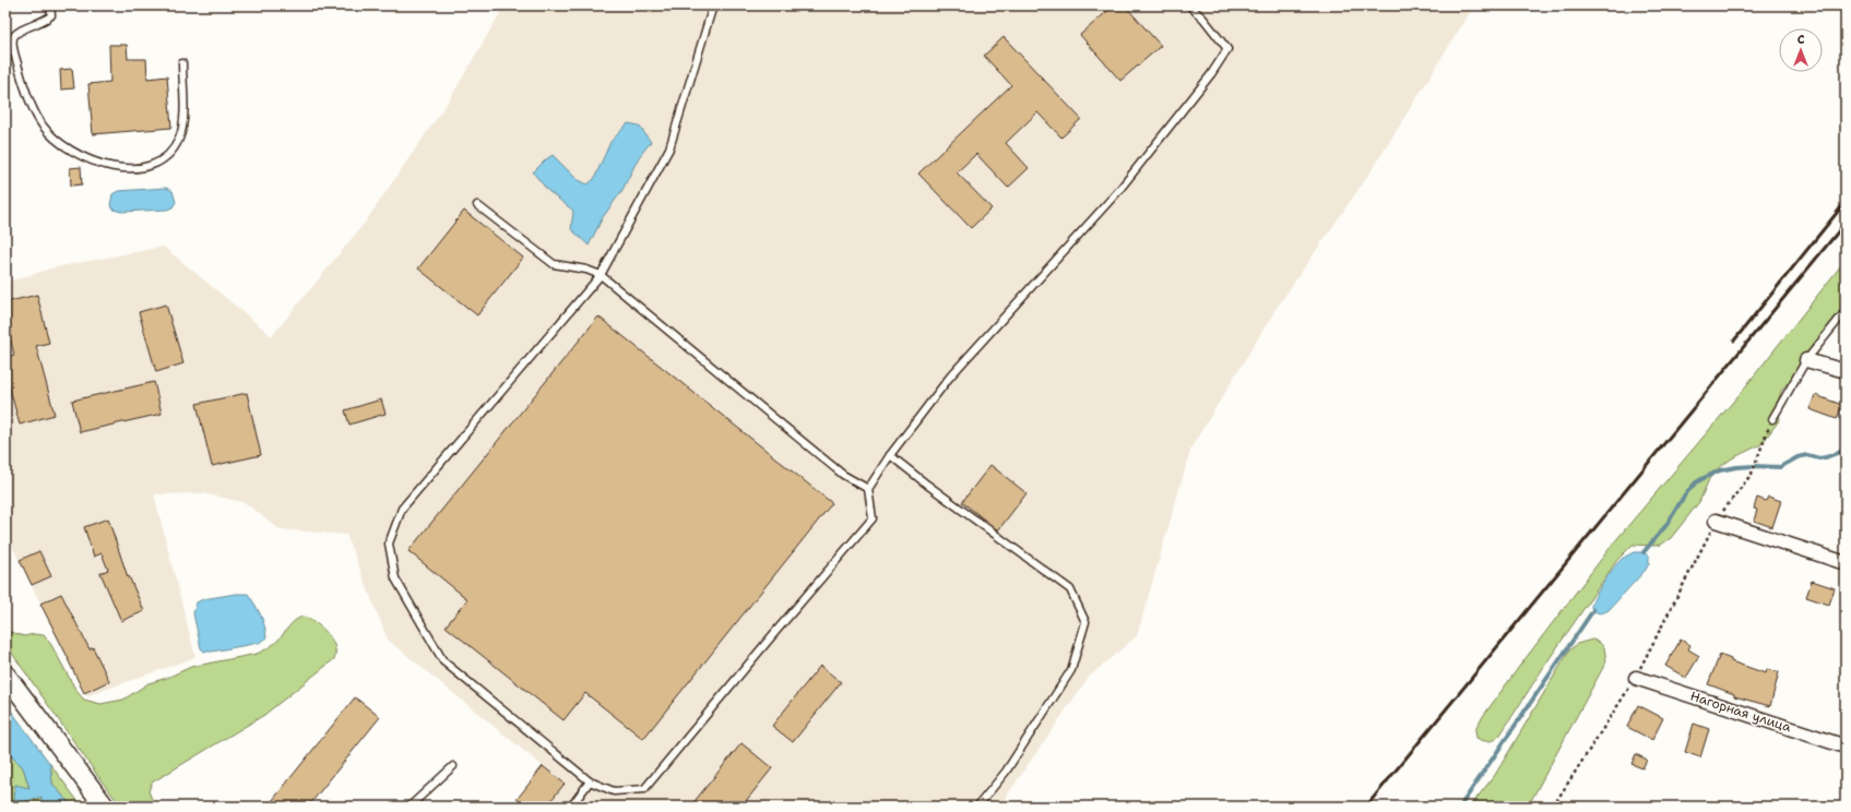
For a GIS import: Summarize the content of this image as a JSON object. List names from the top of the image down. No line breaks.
{"streets":{"street":["Нагорная улица"]},"north":"top"}
